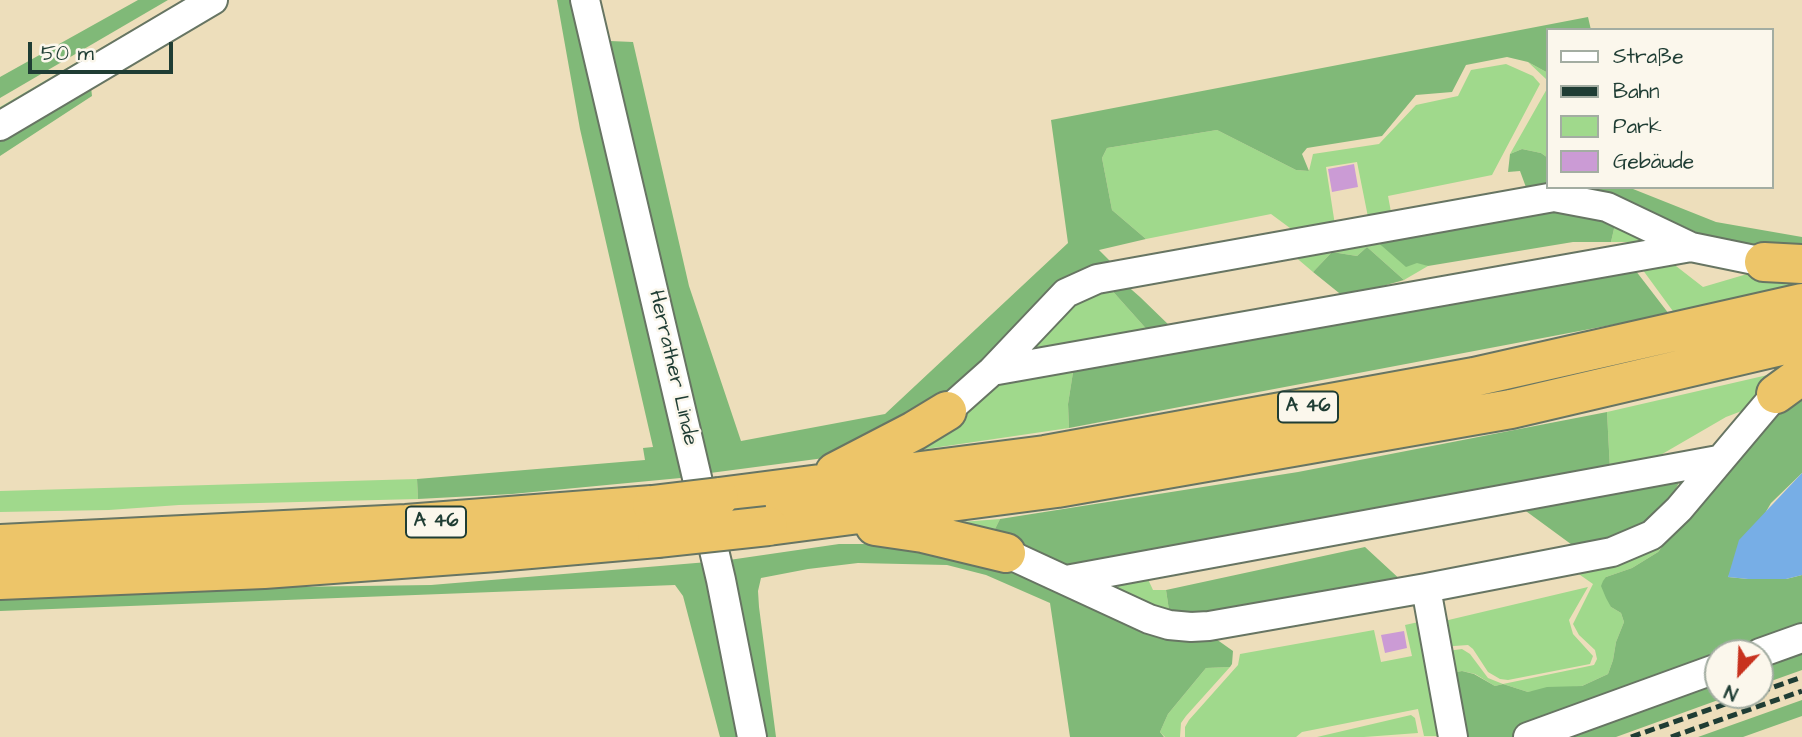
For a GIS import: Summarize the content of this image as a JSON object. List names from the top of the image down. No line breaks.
{"streets":{"highway":["A 46"],"street":["Herrather Linde"]},"legend":["Straße","Bahn","Park","Gebäude"],"scale_bar":"50 m","north":"bottom left"}
